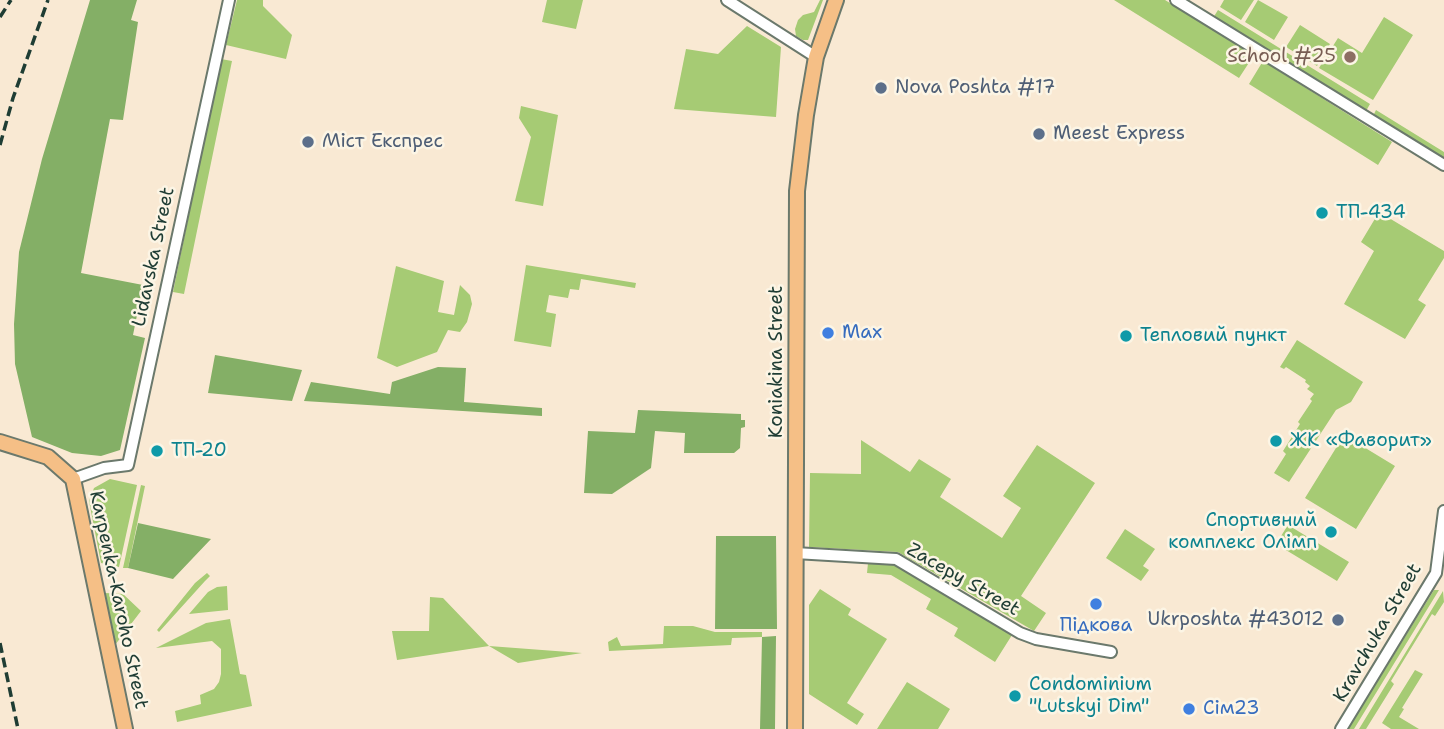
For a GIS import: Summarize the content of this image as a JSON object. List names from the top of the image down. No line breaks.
{"streets":{"main road":["Koniakina Street","Karpenka-Karoho Street"],"street":["Lidavska Street","Zacepy Street","Kravchuka Street"]},"crossings":[["Lidavska Street","Karpenka-Karoho Street"],["Koniakina Street","Zacepy Street"]],"places":["School #25","Nova Poshta #17","Meest Express","Міст Експрес","ТП-434","Max","Тепловий пункт","ЖК «Фаворит»","ТП-20","Спортивний комплекс Олімп","Підкова","Ukrposhta #43012","Condominium \"Lutskyi Dim\"","Сім23"]}
